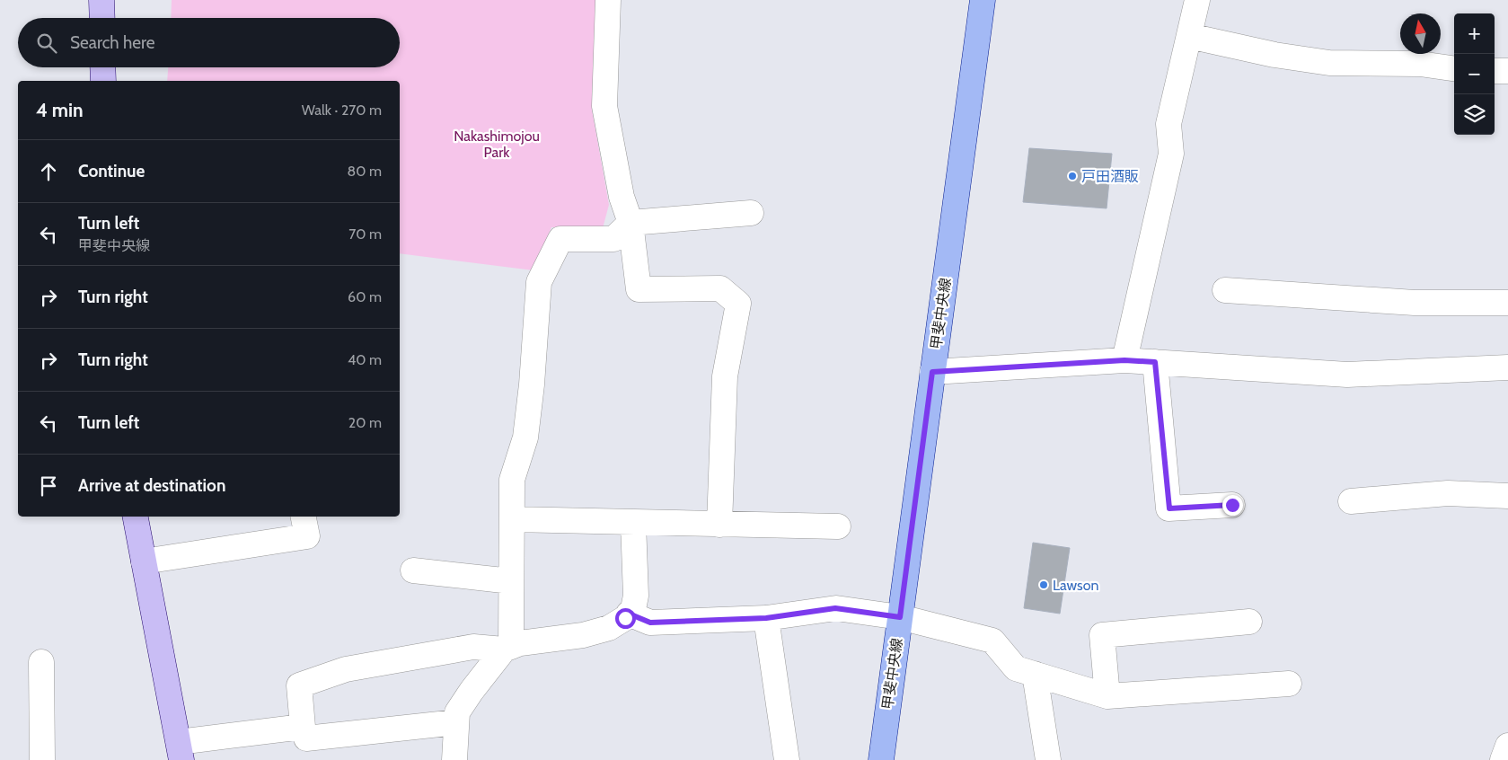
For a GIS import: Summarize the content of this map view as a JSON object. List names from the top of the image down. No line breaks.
{"streets":{"main road":["甲斐中央線"]},"parks":["Nakashimojou Park"],"places":["戸田酒販","Lawson"],"north":"top","page":{"map_buttons":["+","−"],"search":"Search here","heading":["4 min","Walk · 270 m"],"list":[["Continue","80 m"],["Turn left","甲斐中央線","70 m"],["Turn right","60 m"],["Turn right","40 m"],["Turn left","20 m"],"Arrive at destination"]}}
